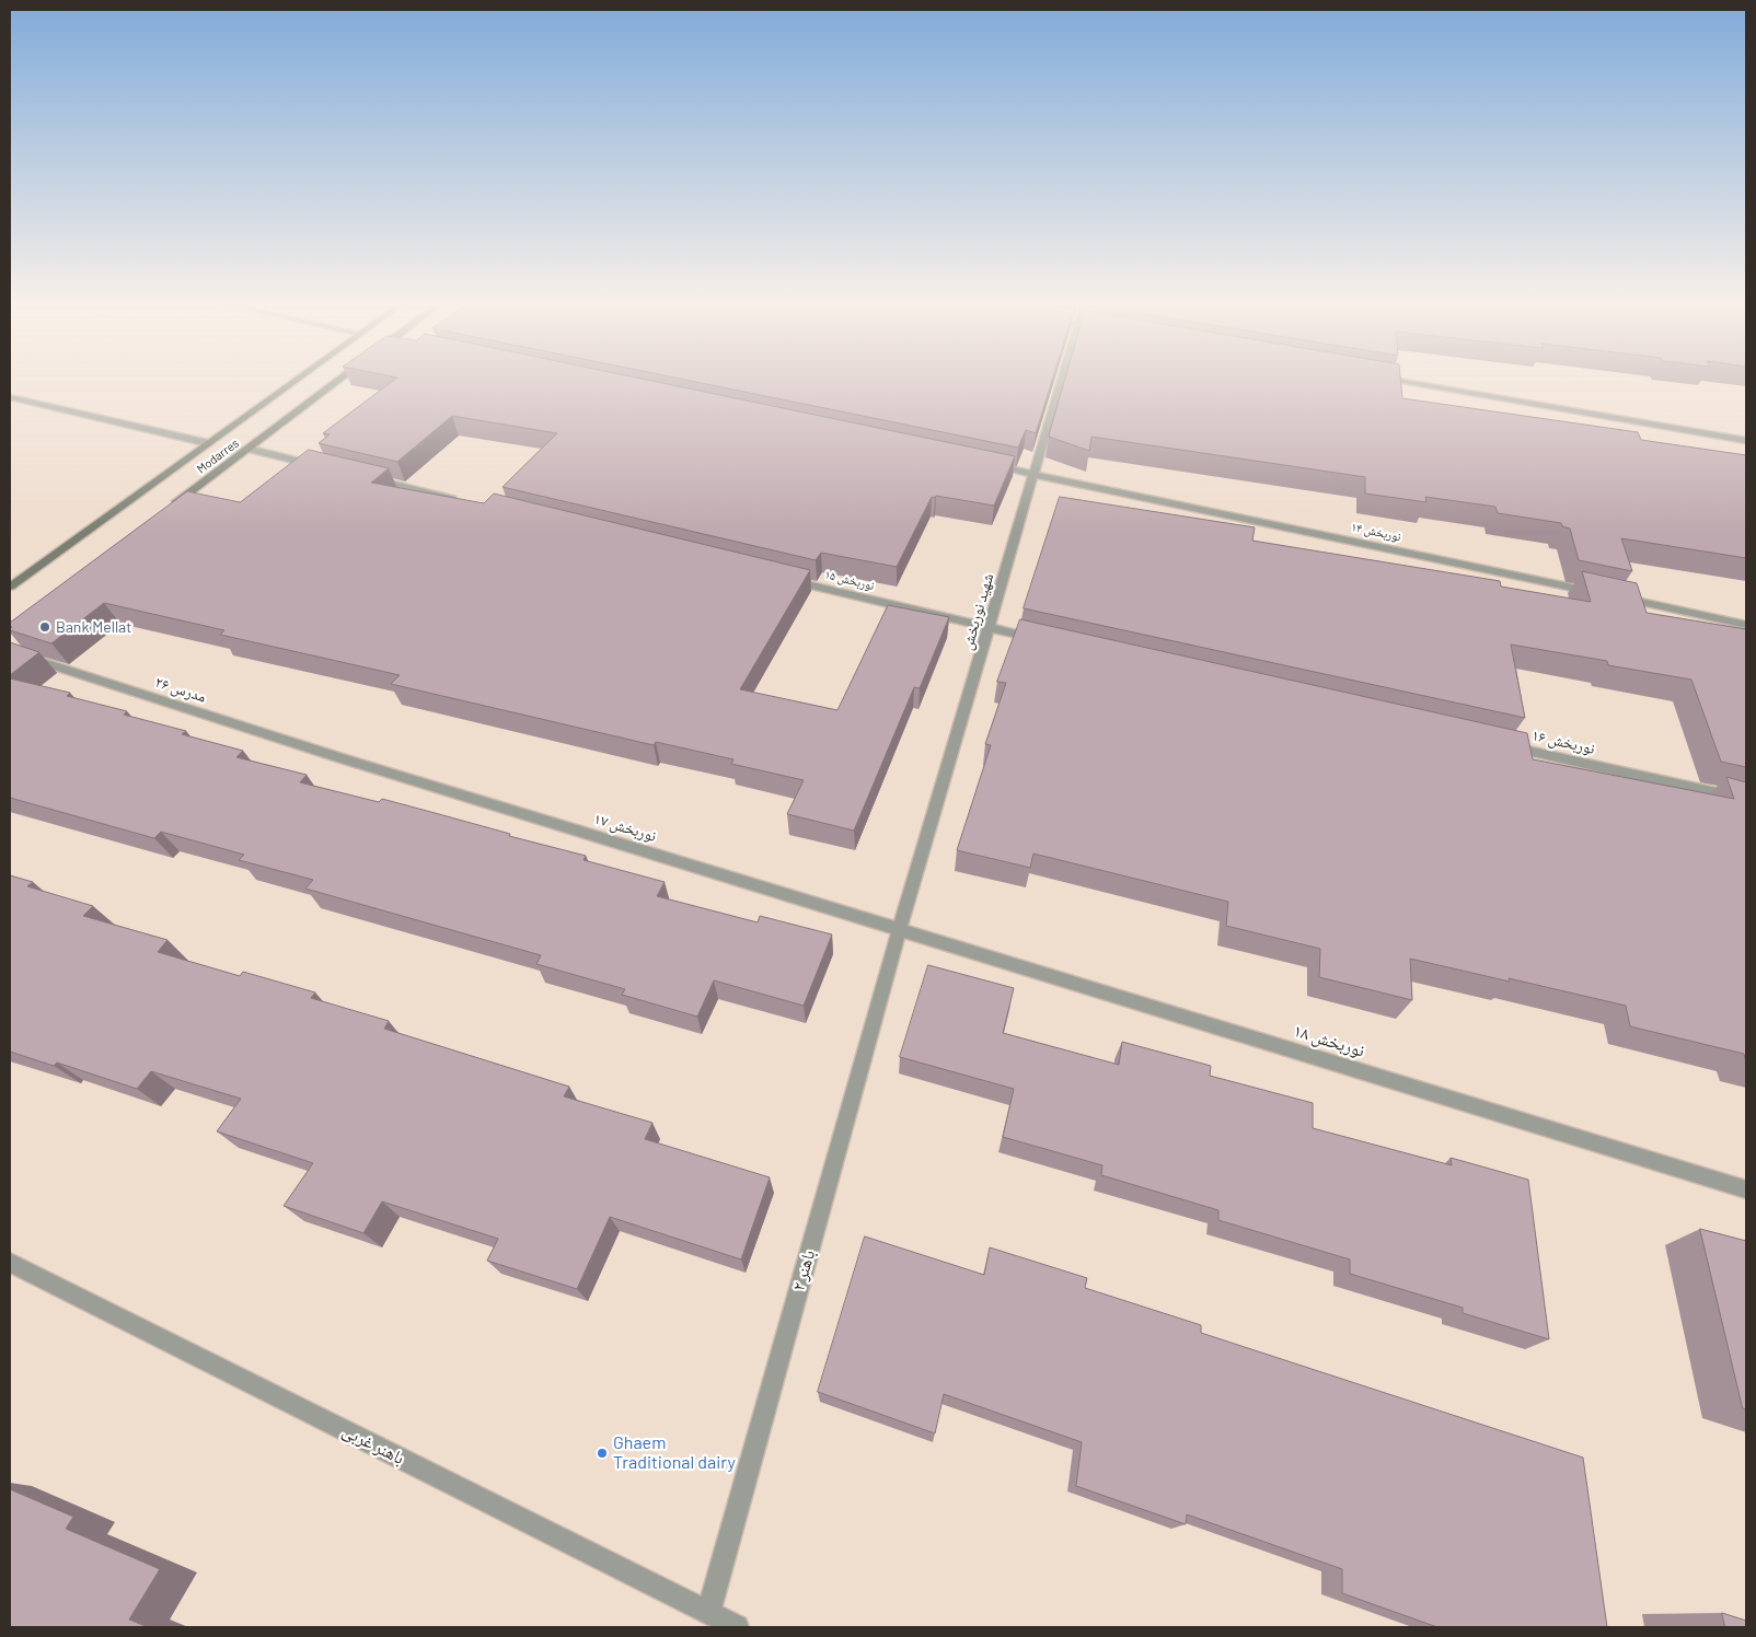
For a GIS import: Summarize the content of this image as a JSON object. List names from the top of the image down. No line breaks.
{"streets":{"main road":["Modarres"],"street":["نوربخش ۱۴","نوربخش ۱۵","شهید نوربخش","مدرس ۲۶","نوربخش ۱۶","نوربخش ۱۷","نوربخش ۱۸","باهنر ۲","باهنر غربی"]},"crossings":[["نوربخش ۱۴","شهید نوربخش"],["نوربخش ۱۵","شهید نوربخش"],["شهید نوربخش","نوربخش ۱۷"],["شهید نوربخش","نوربخش ۱۸"],["شهید نوربخش","باهنر ۲"],["مدرس ۲۶","نوربخش ۱۷"],["نوربخش ۱۷","نوربخش ۱۸"],["نوربخش ۱۷","باهنر ۲"],["نوربخش ۱۸","باهنر ۲"],["باهنر ۲","باهنر غربی"]],"places":["Bank Mellat","Ghaem Traditional dairy"]}
